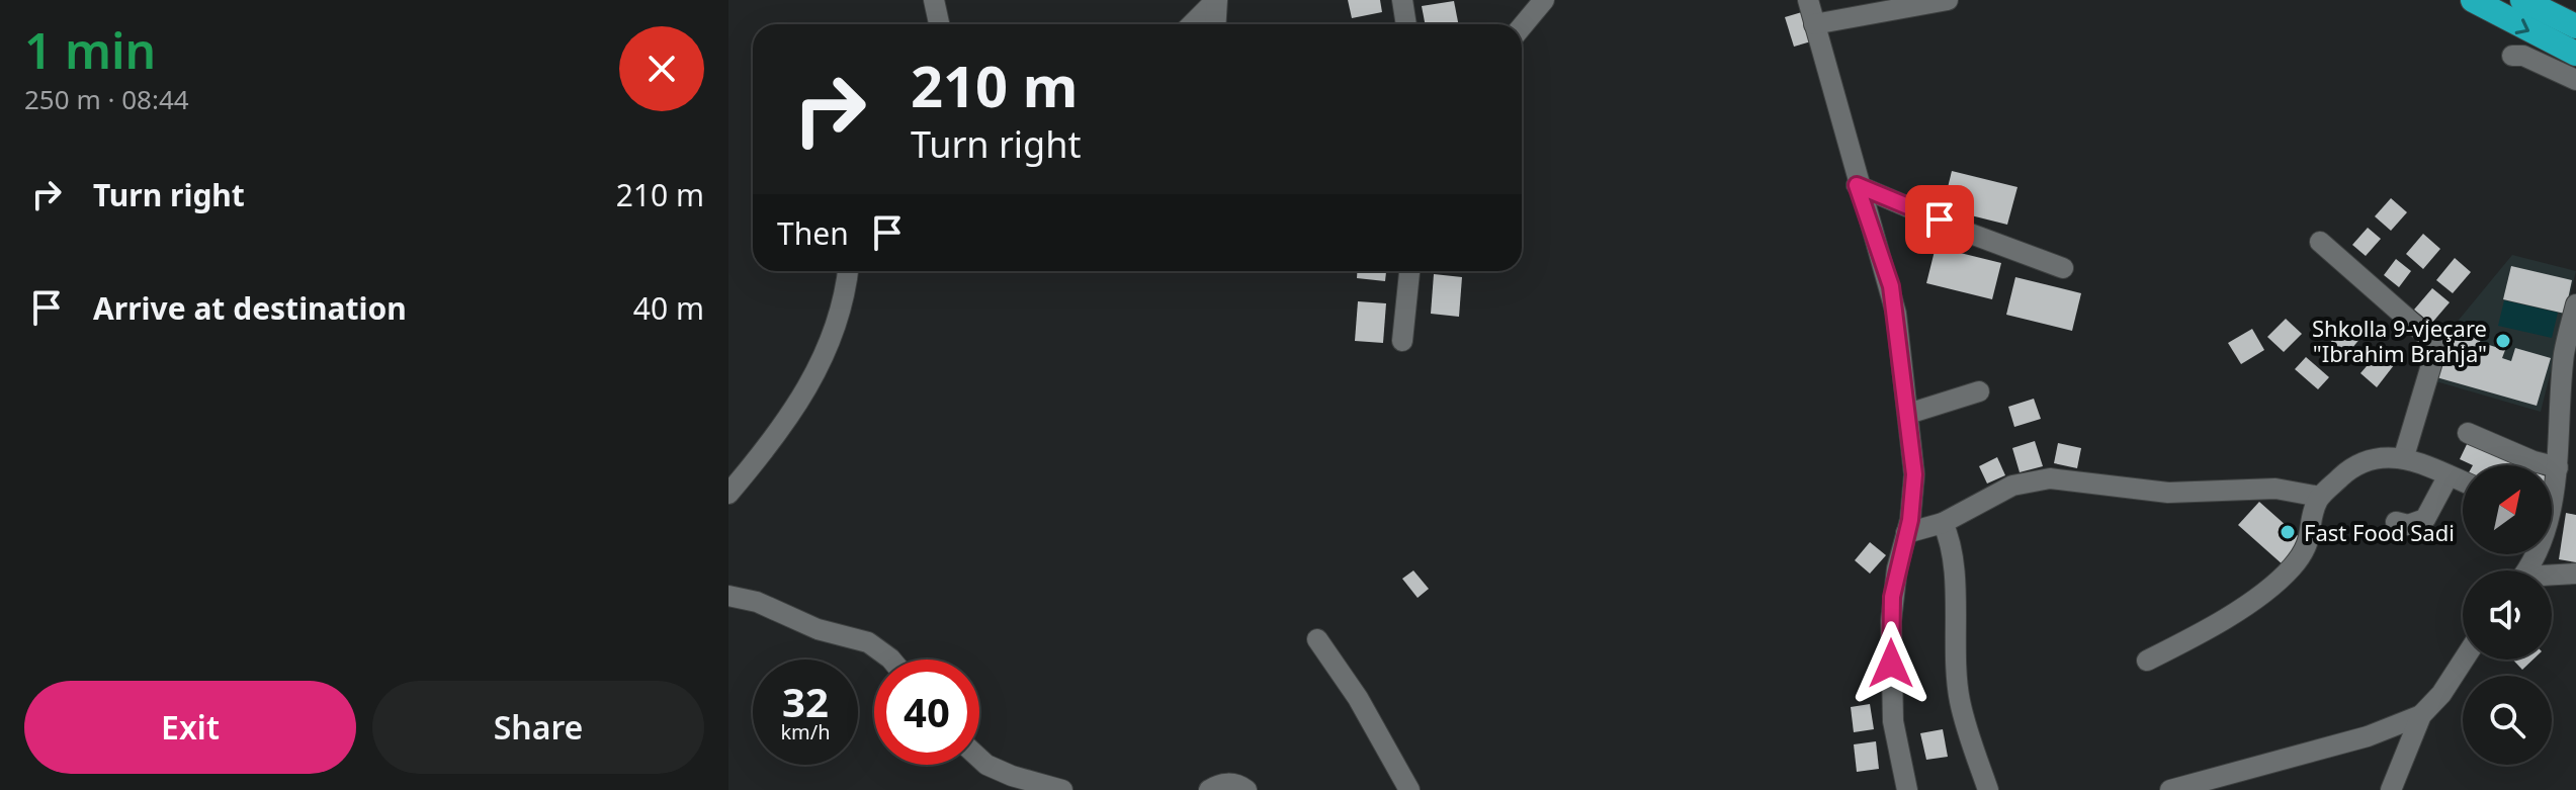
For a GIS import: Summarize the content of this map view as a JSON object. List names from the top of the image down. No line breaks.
{"places":["Shkolla 9-vjeçare \"Ibrahim Brahja\"","Fast Food Sadi"],"north":"top right","page":{"heading":["1 min","250 m · 08:44"],"turn":["210 m","Turn right"],"list":[{"name":"Turn right","value":"210 m"},{"name":"Arrive at destination","value":"40 m"}],"then":"Then","speed":"32 km/h","limit":"40","buttons":["Exit","Share"]}}
